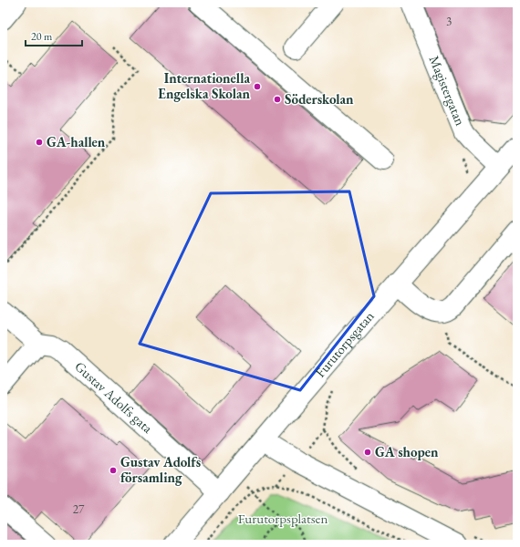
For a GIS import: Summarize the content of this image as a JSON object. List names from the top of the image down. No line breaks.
{"streets":{"street":["Magistergatan","Furutorpsgatan","Gustav Adolfs gata"]},"crossings":[["Magistergatan","Furutorpsgatan"],["Furutorpsgatan","Gustav Adolfs gata"]],"parks":["Furutorpsplatsen"],"places":["Internationella Engelska Skolan","Söderskolan","GA-hallen","GA shopen","Gustav Adolfs församling"],"house_numbers":["3","27"],"scale_bar":"20 m"}
